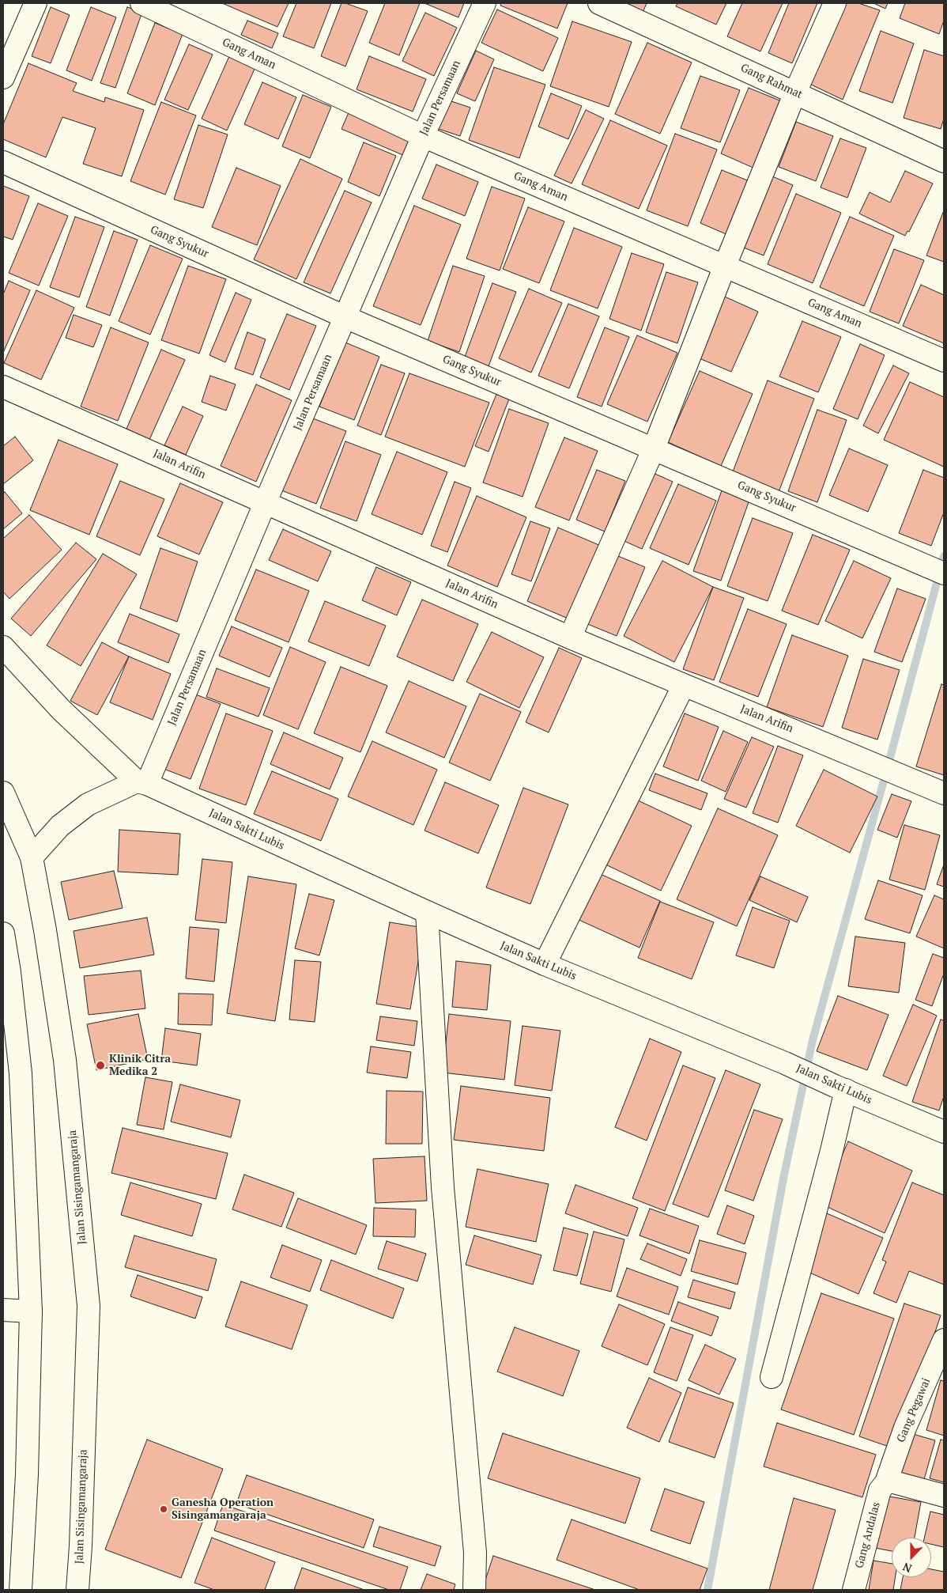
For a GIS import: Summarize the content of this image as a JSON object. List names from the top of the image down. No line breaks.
{"streets":{"street":["Gang Aman","Gang Rahmat","Jalan Persamaan","Gang Syukur","Jalan Arifin","Jalan Sakti Lubis","Jalan Sisingamangaraja","Gang Pegawai","Gang Andalas"]},"crossings":[["Gang Aman","Jalan Persamaan"],["Jalan Persamaan","Gang Syukur"],["Jalan Persamaan","Jalan Arifin"],["Jalan Persamaan","Jalan Sakti Lubis"],["Gang Pegawai","Gang Andalas"]],"places":["Klinik Citra Medika 2","Ganesha Operation Sisingamangaraja"],"north":"bottom"}
